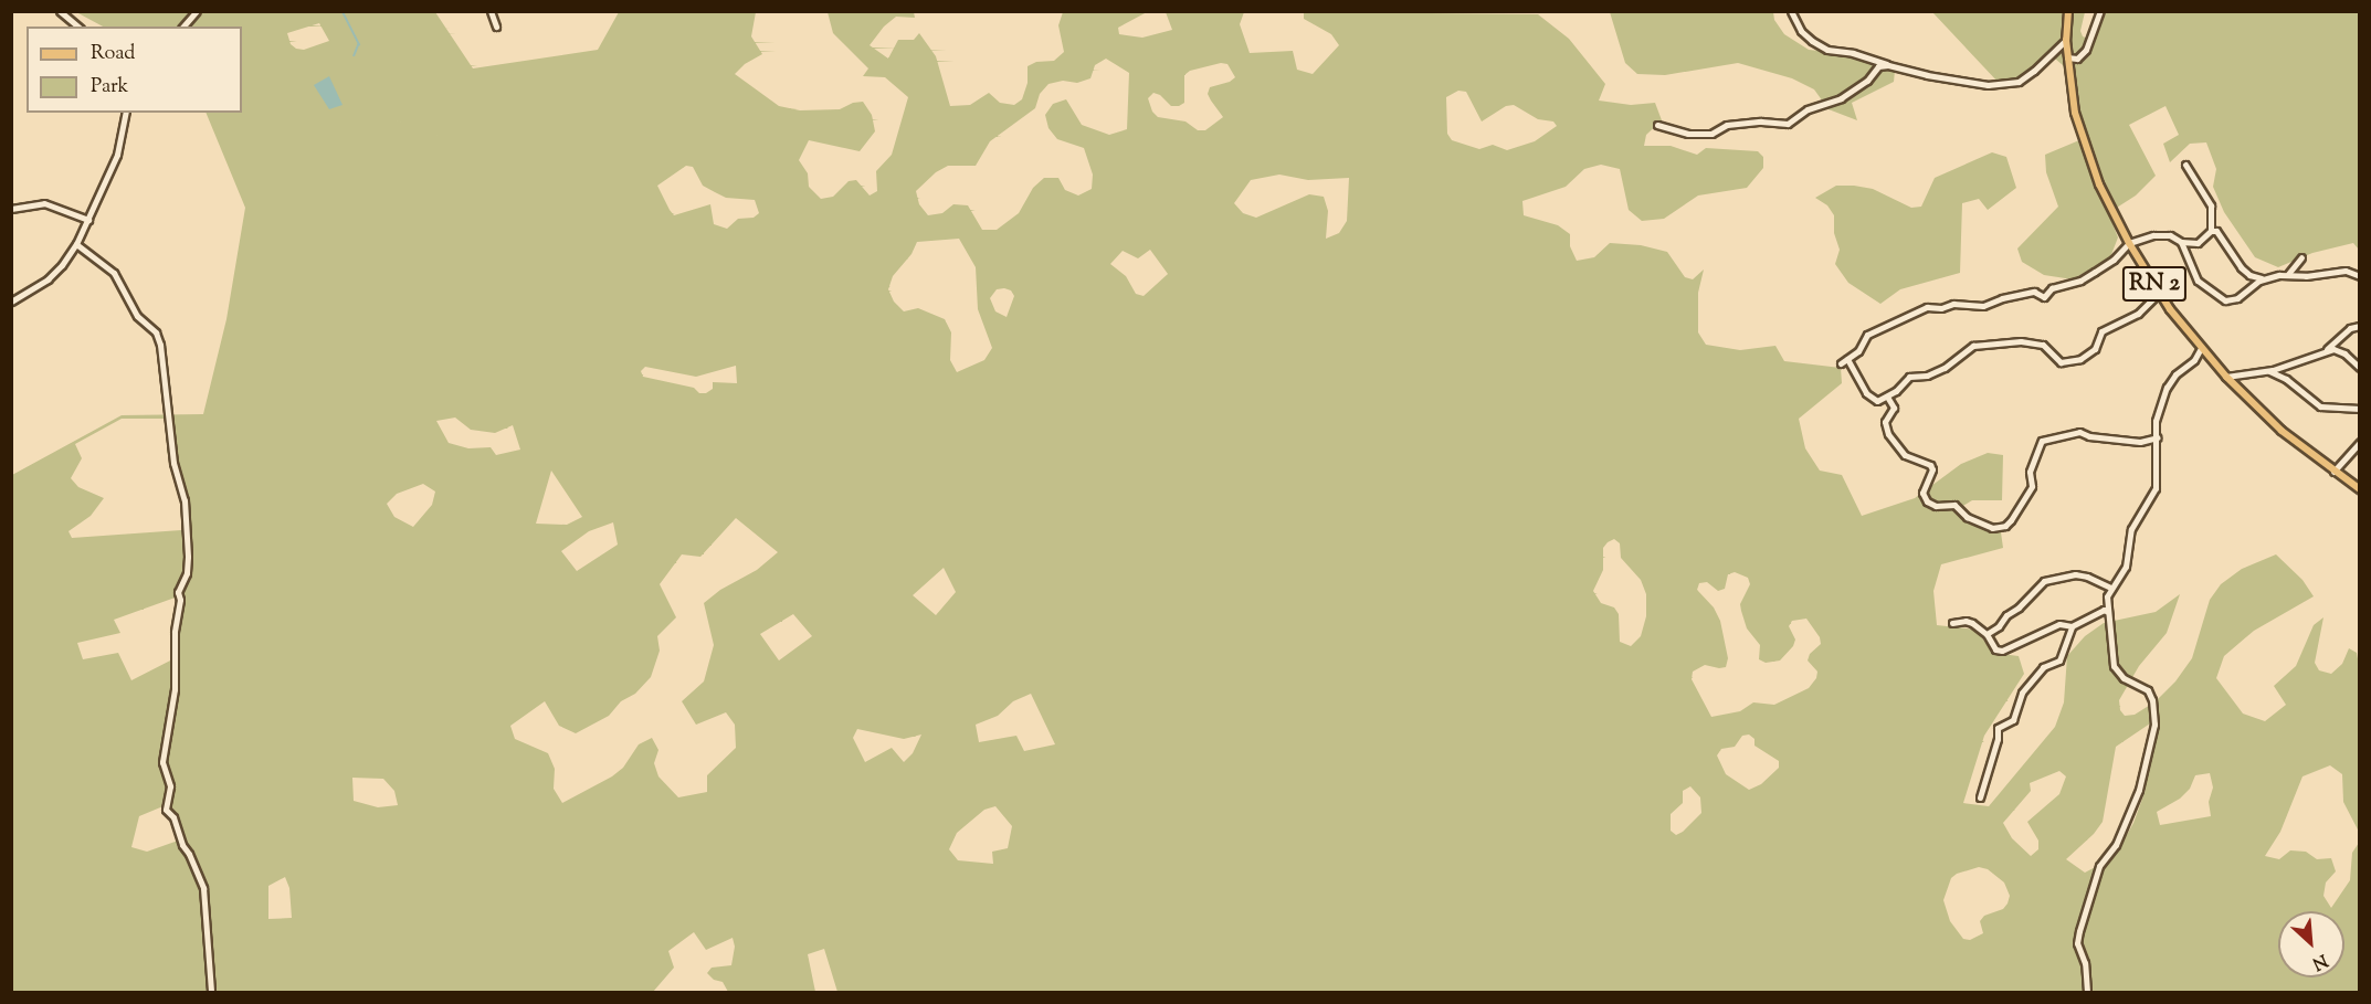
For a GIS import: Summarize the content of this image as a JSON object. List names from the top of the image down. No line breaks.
{"streets":{"main road":["RN 2"]},"legend":["Road","Park"],"north":"bottom right"}
